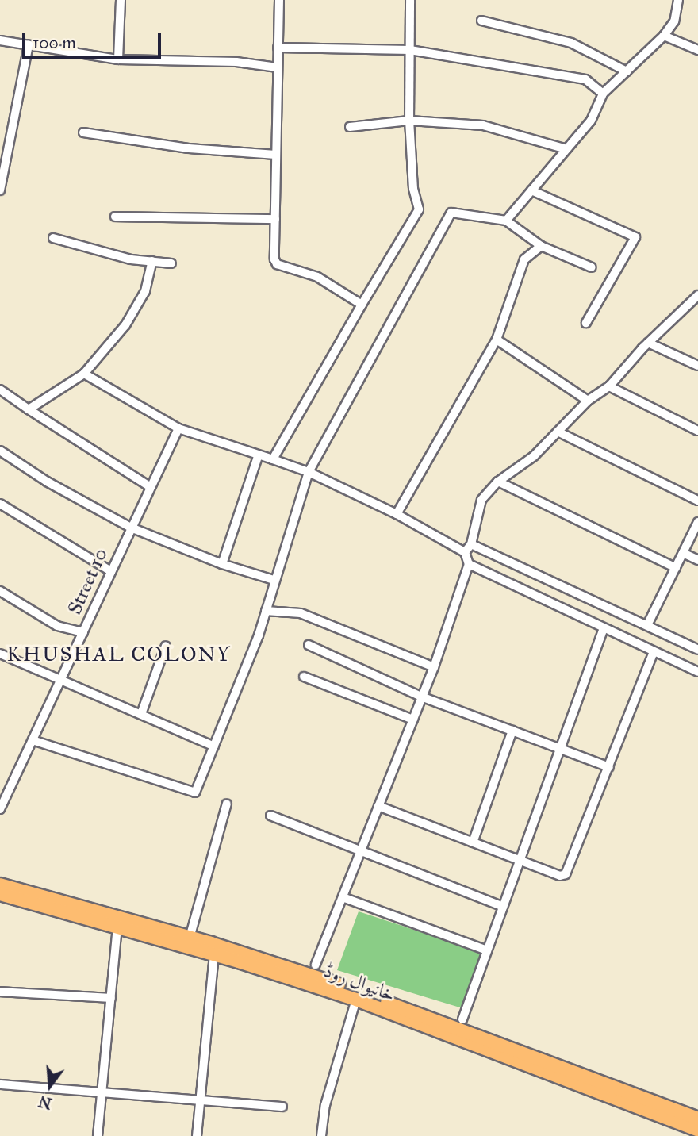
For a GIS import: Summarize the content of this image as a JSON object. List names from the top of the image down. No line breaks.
{"streets":{"main road":["خانیوال روڈ"],"street":["Street 10"]},"districts":["KHUSHAL COLONY"],"scale_bar":"100 m","north":"bottom"}
